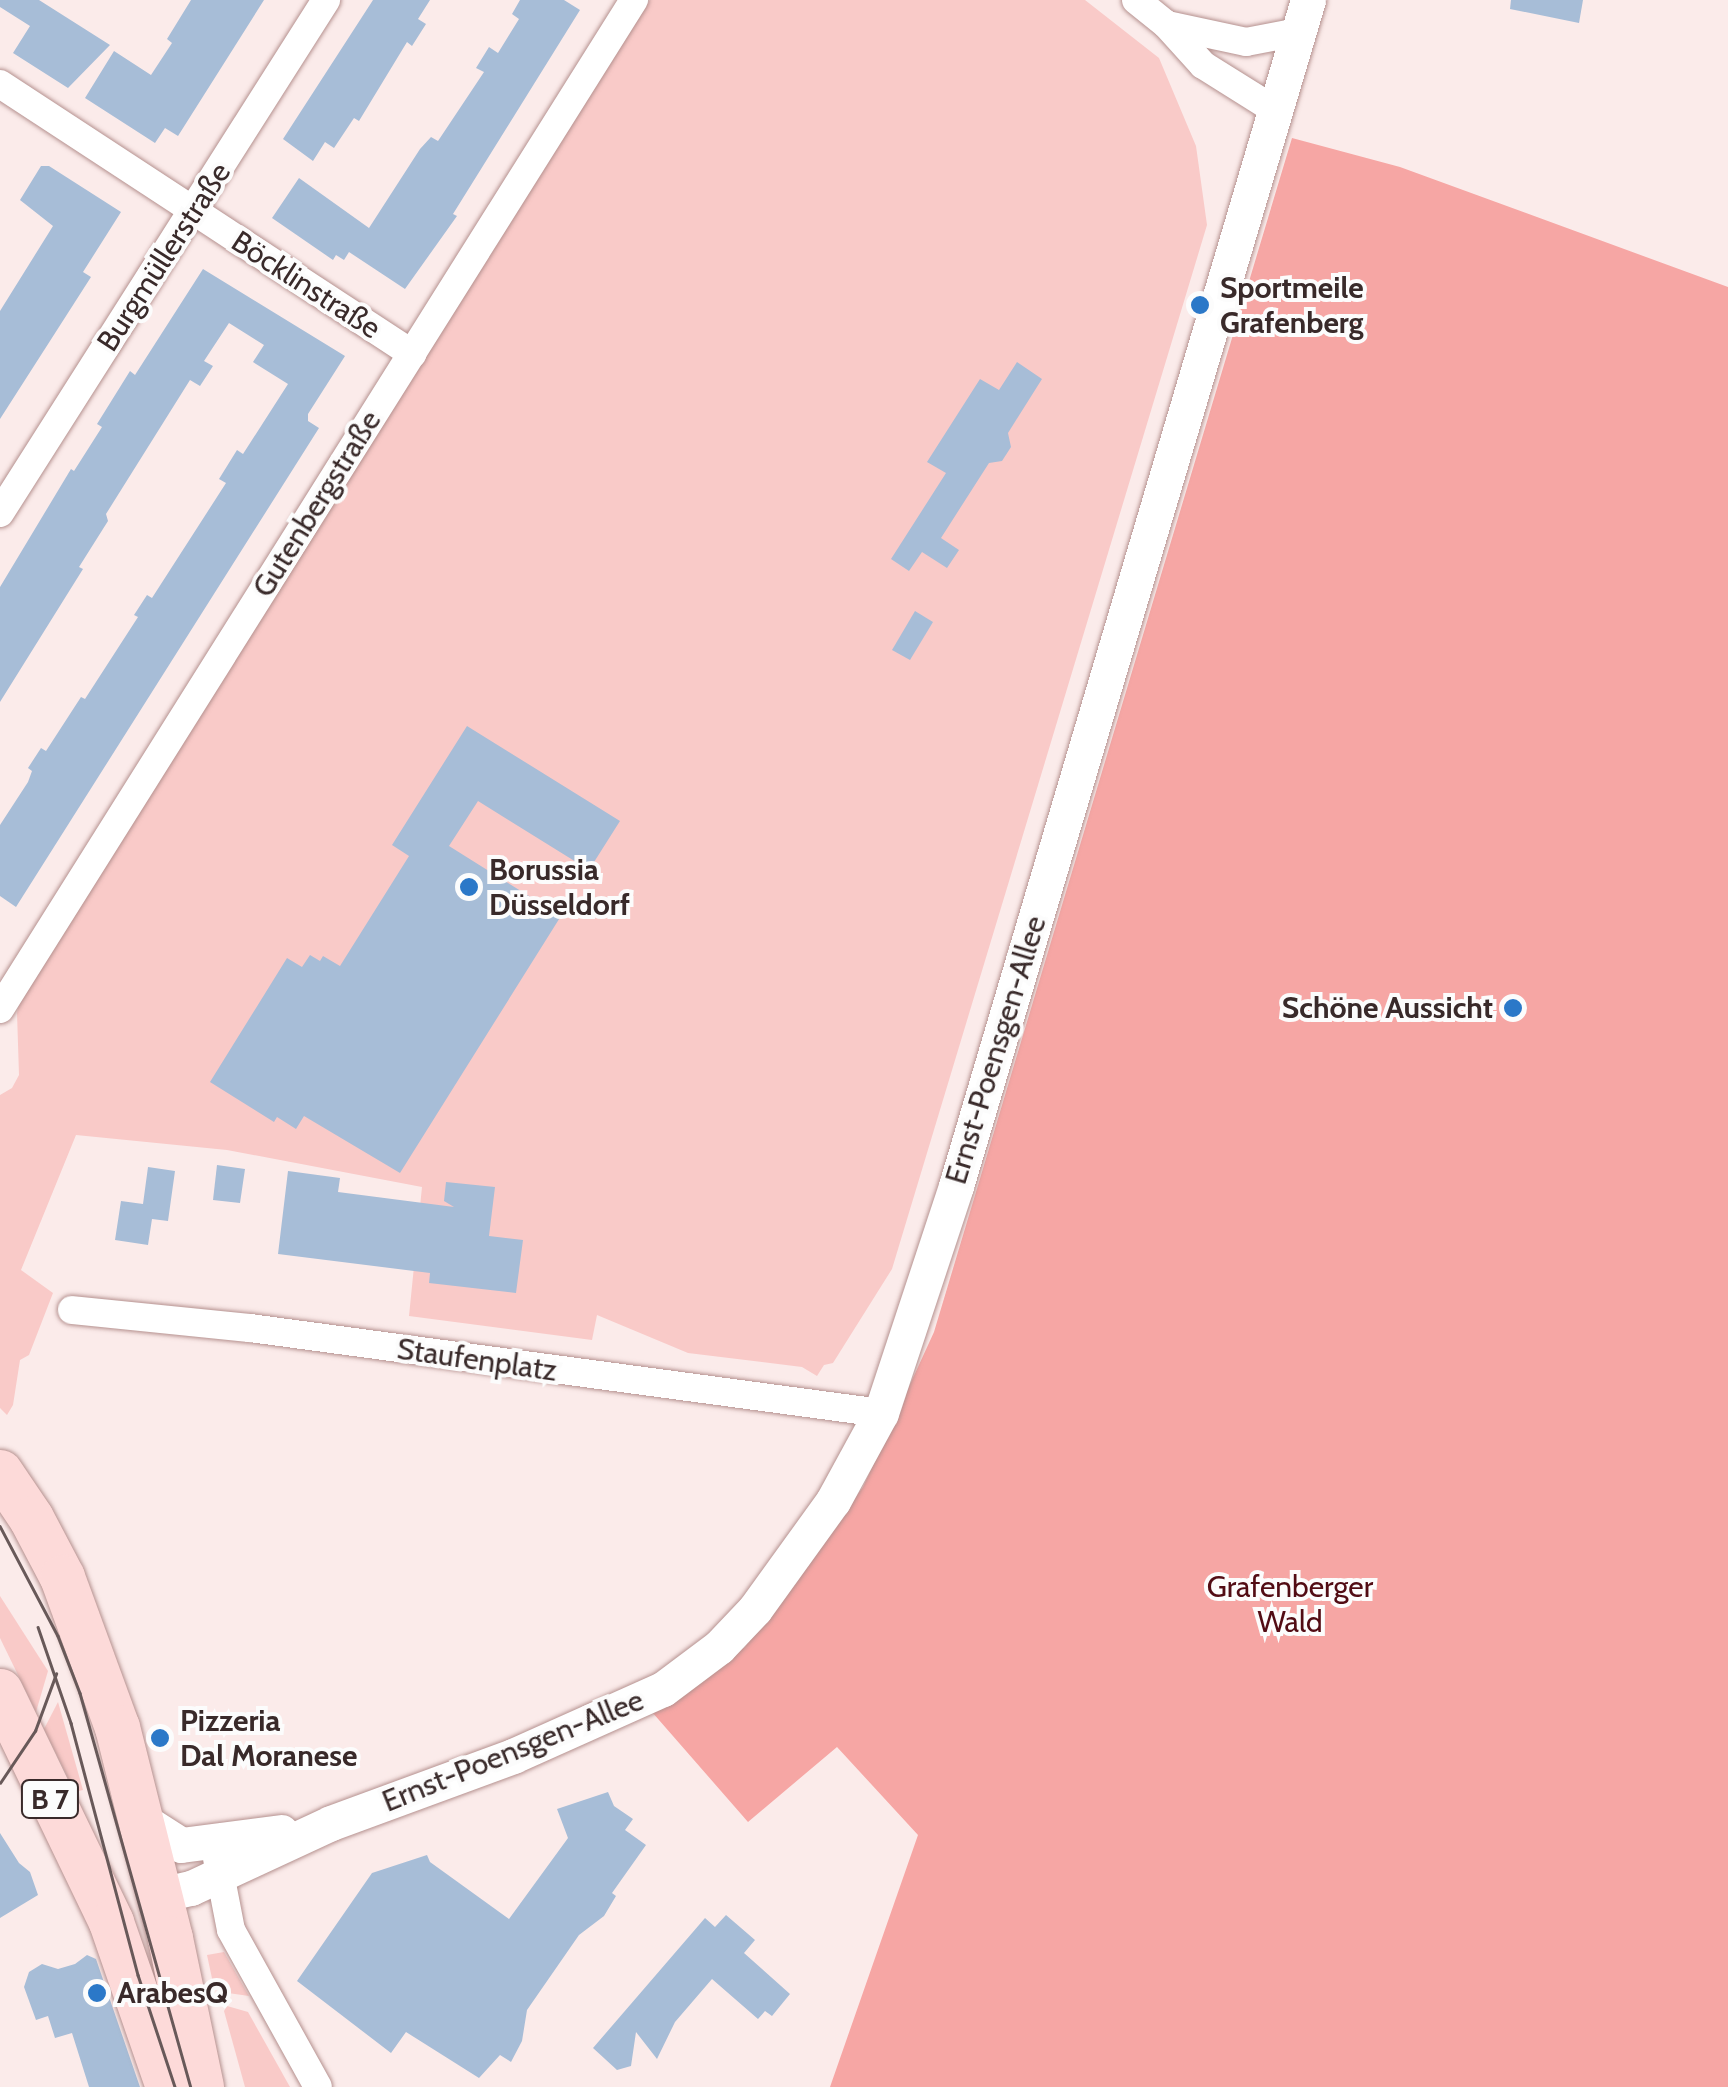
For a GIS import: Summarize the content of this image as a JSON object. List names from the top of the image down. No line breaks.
{"streets":{"main road":["B 7"],"street":["Burgmüllerstraße","Böcklinstraße","Gutenbergstraße","Ernst-Poensgen-Allee","Staufenplatz"]},"crossings":[["Burgmüllerstraße","Böcklinstraße"],["Böcklinstraße","Gutenbergstraße"],["Ernst-Poensgen-Allee","Staufenplatz"]],"parks":["Grafenberger Wald"],"places":["Sportmeile Grafenberg","Borussia Düsseldorf","Schöne Aussicht","Pizzeria Dal Moranese","ArabesQ"]}
